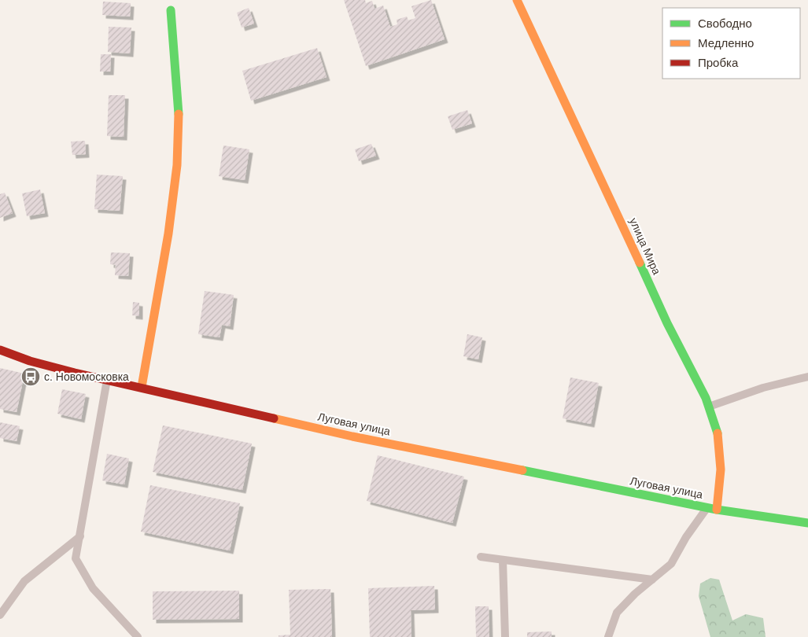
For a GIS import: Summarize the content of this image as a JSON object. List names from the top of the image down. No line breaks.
{"streets":{"street":["улица Мира","Луговая улица"]},"crossings":[["улица Мира","Луговая улица"]],"places":{"bus stop":["с. Новомосковка"]},"legend":["Свободно","Медленно","Пробка"]}
